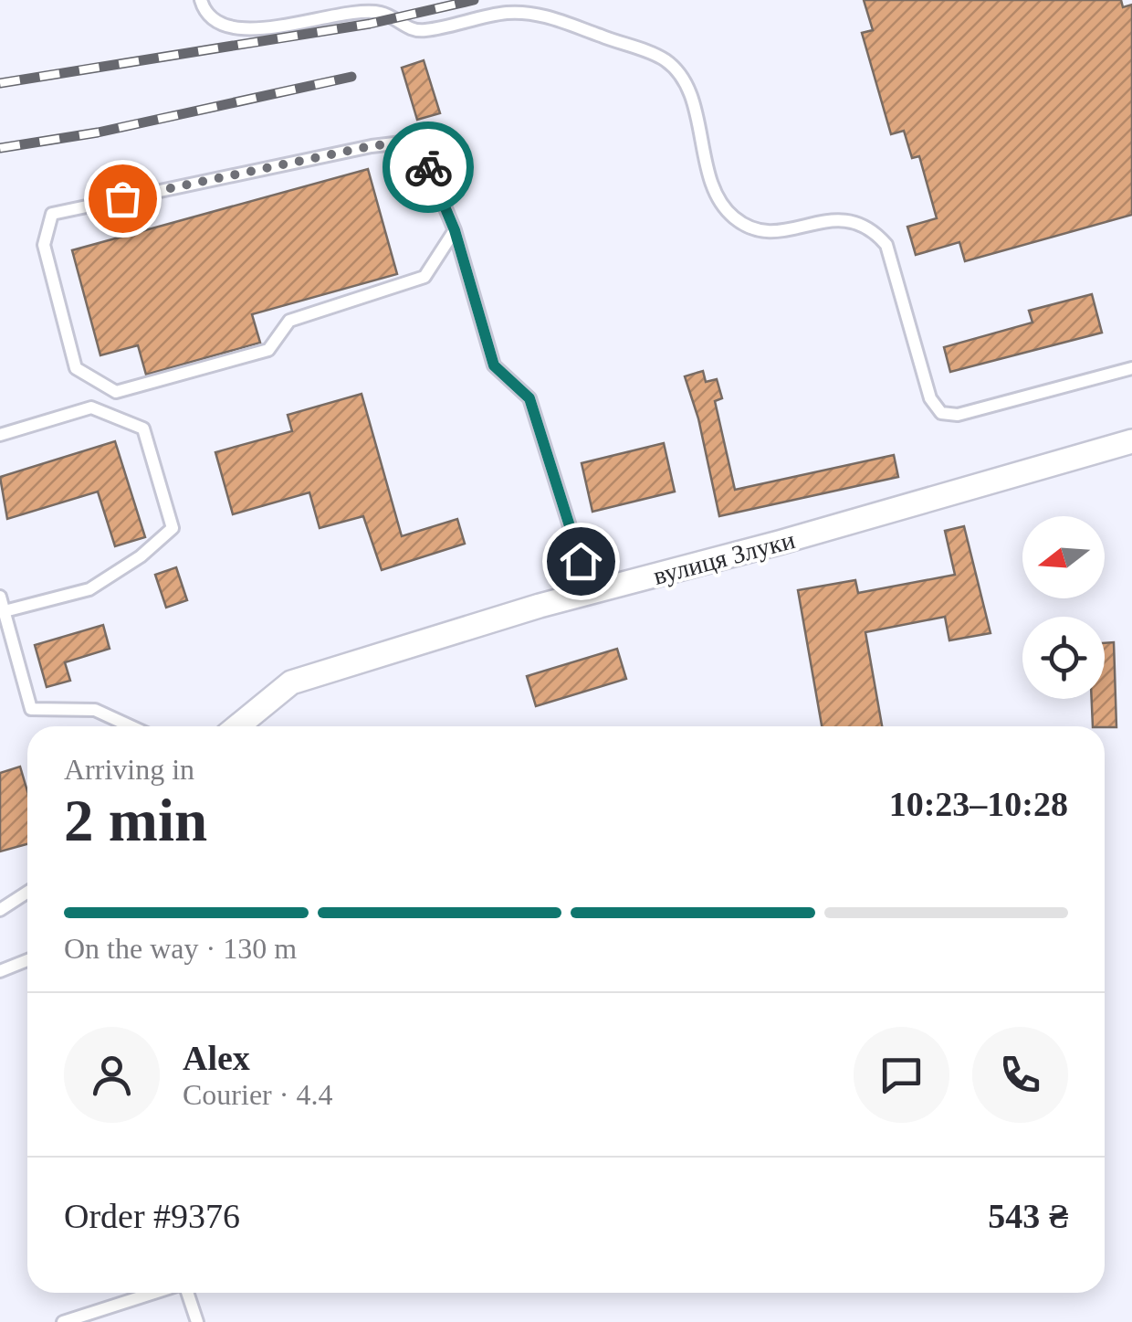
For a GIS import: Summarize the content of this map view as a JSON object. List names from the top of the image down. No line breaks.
{"streets":{"street":["вулиця Злуки"]},"north":"left","page":{"heading":["2 min","Arriving in","10:23–10:28"],"panel":["Alex","Courier · 4.4","Order #9376","543 ₴"],"bar":"On the way · 130 m"}}
